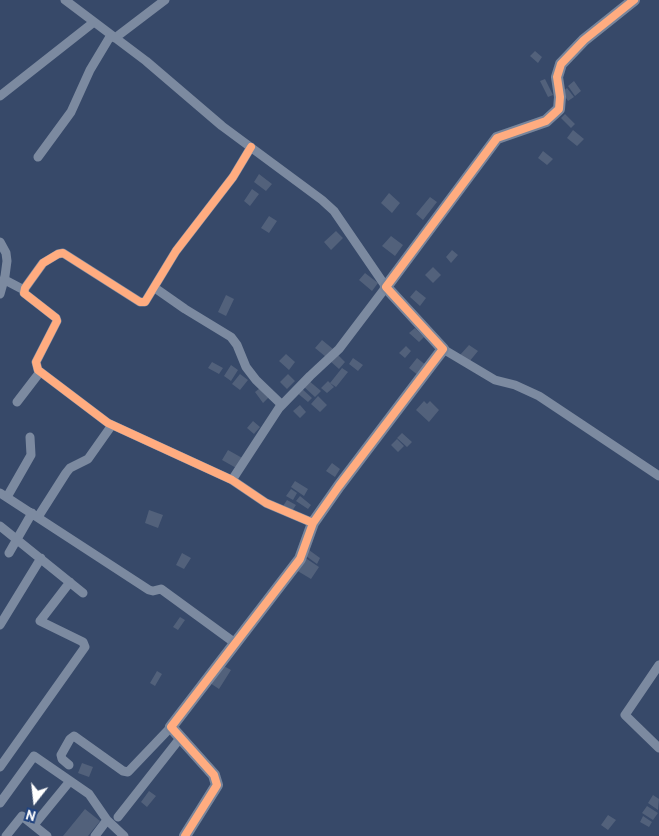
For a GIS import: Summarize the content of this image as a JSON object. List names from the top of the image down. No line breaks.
{"north":"bottom"}
